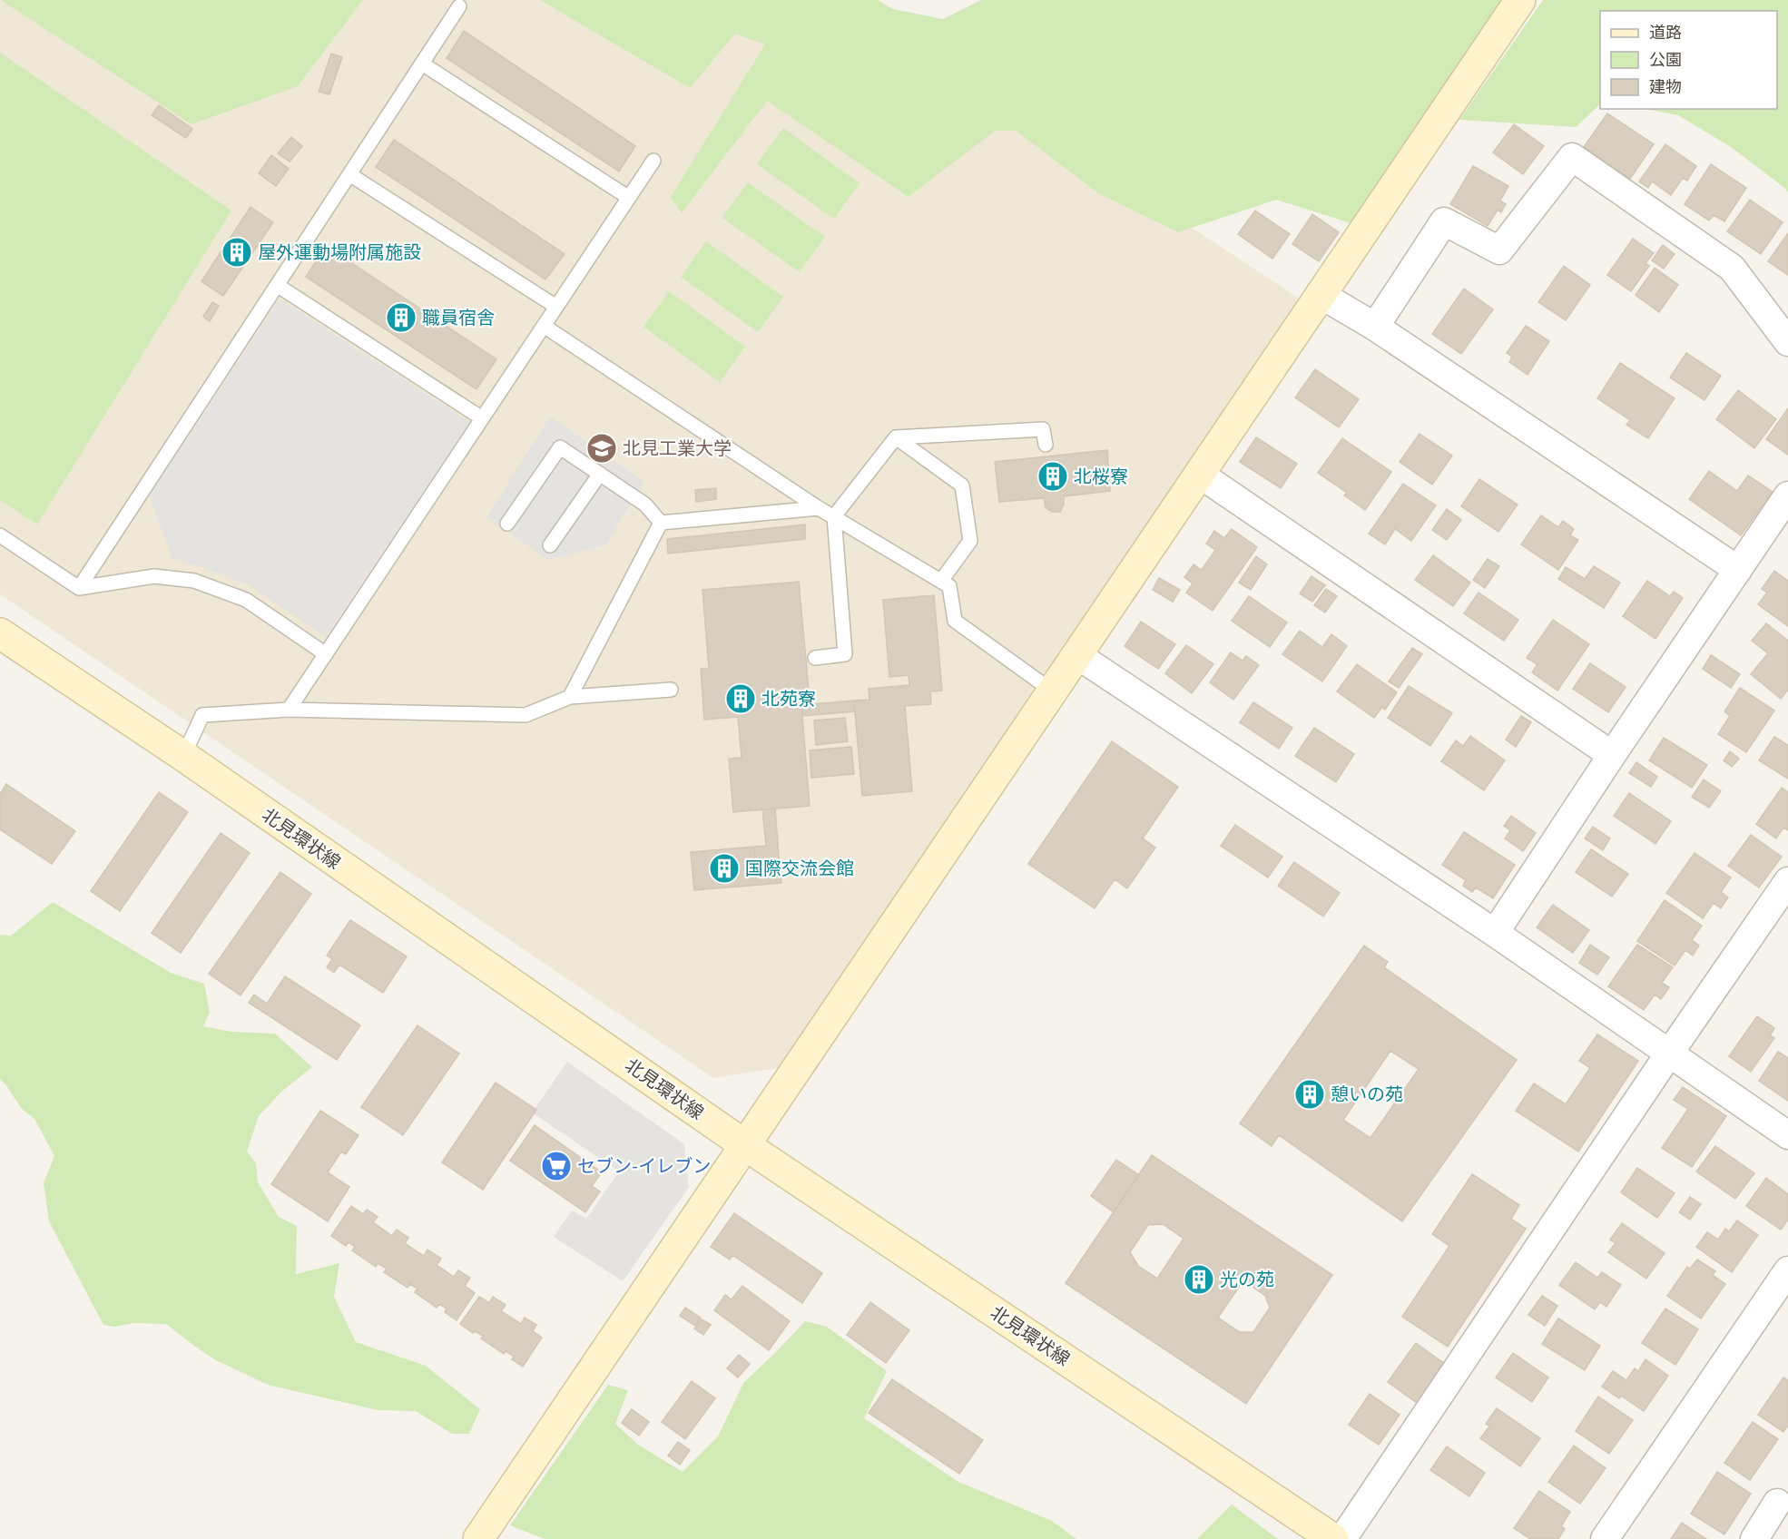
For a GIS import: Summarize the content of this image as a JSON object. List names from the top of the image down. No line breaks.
{"streets":{"street":["北見環状線"]},"places":{"building":["屋外運動場附属施設","職員宿舎","北桜寮","北苑寮","国際交流会館","憩いの苑","光の苑"],"school or university":["北見工業大学"],"supermarket":["セブン-イレブン"]},"legend":["道路","公園","建物"]}
